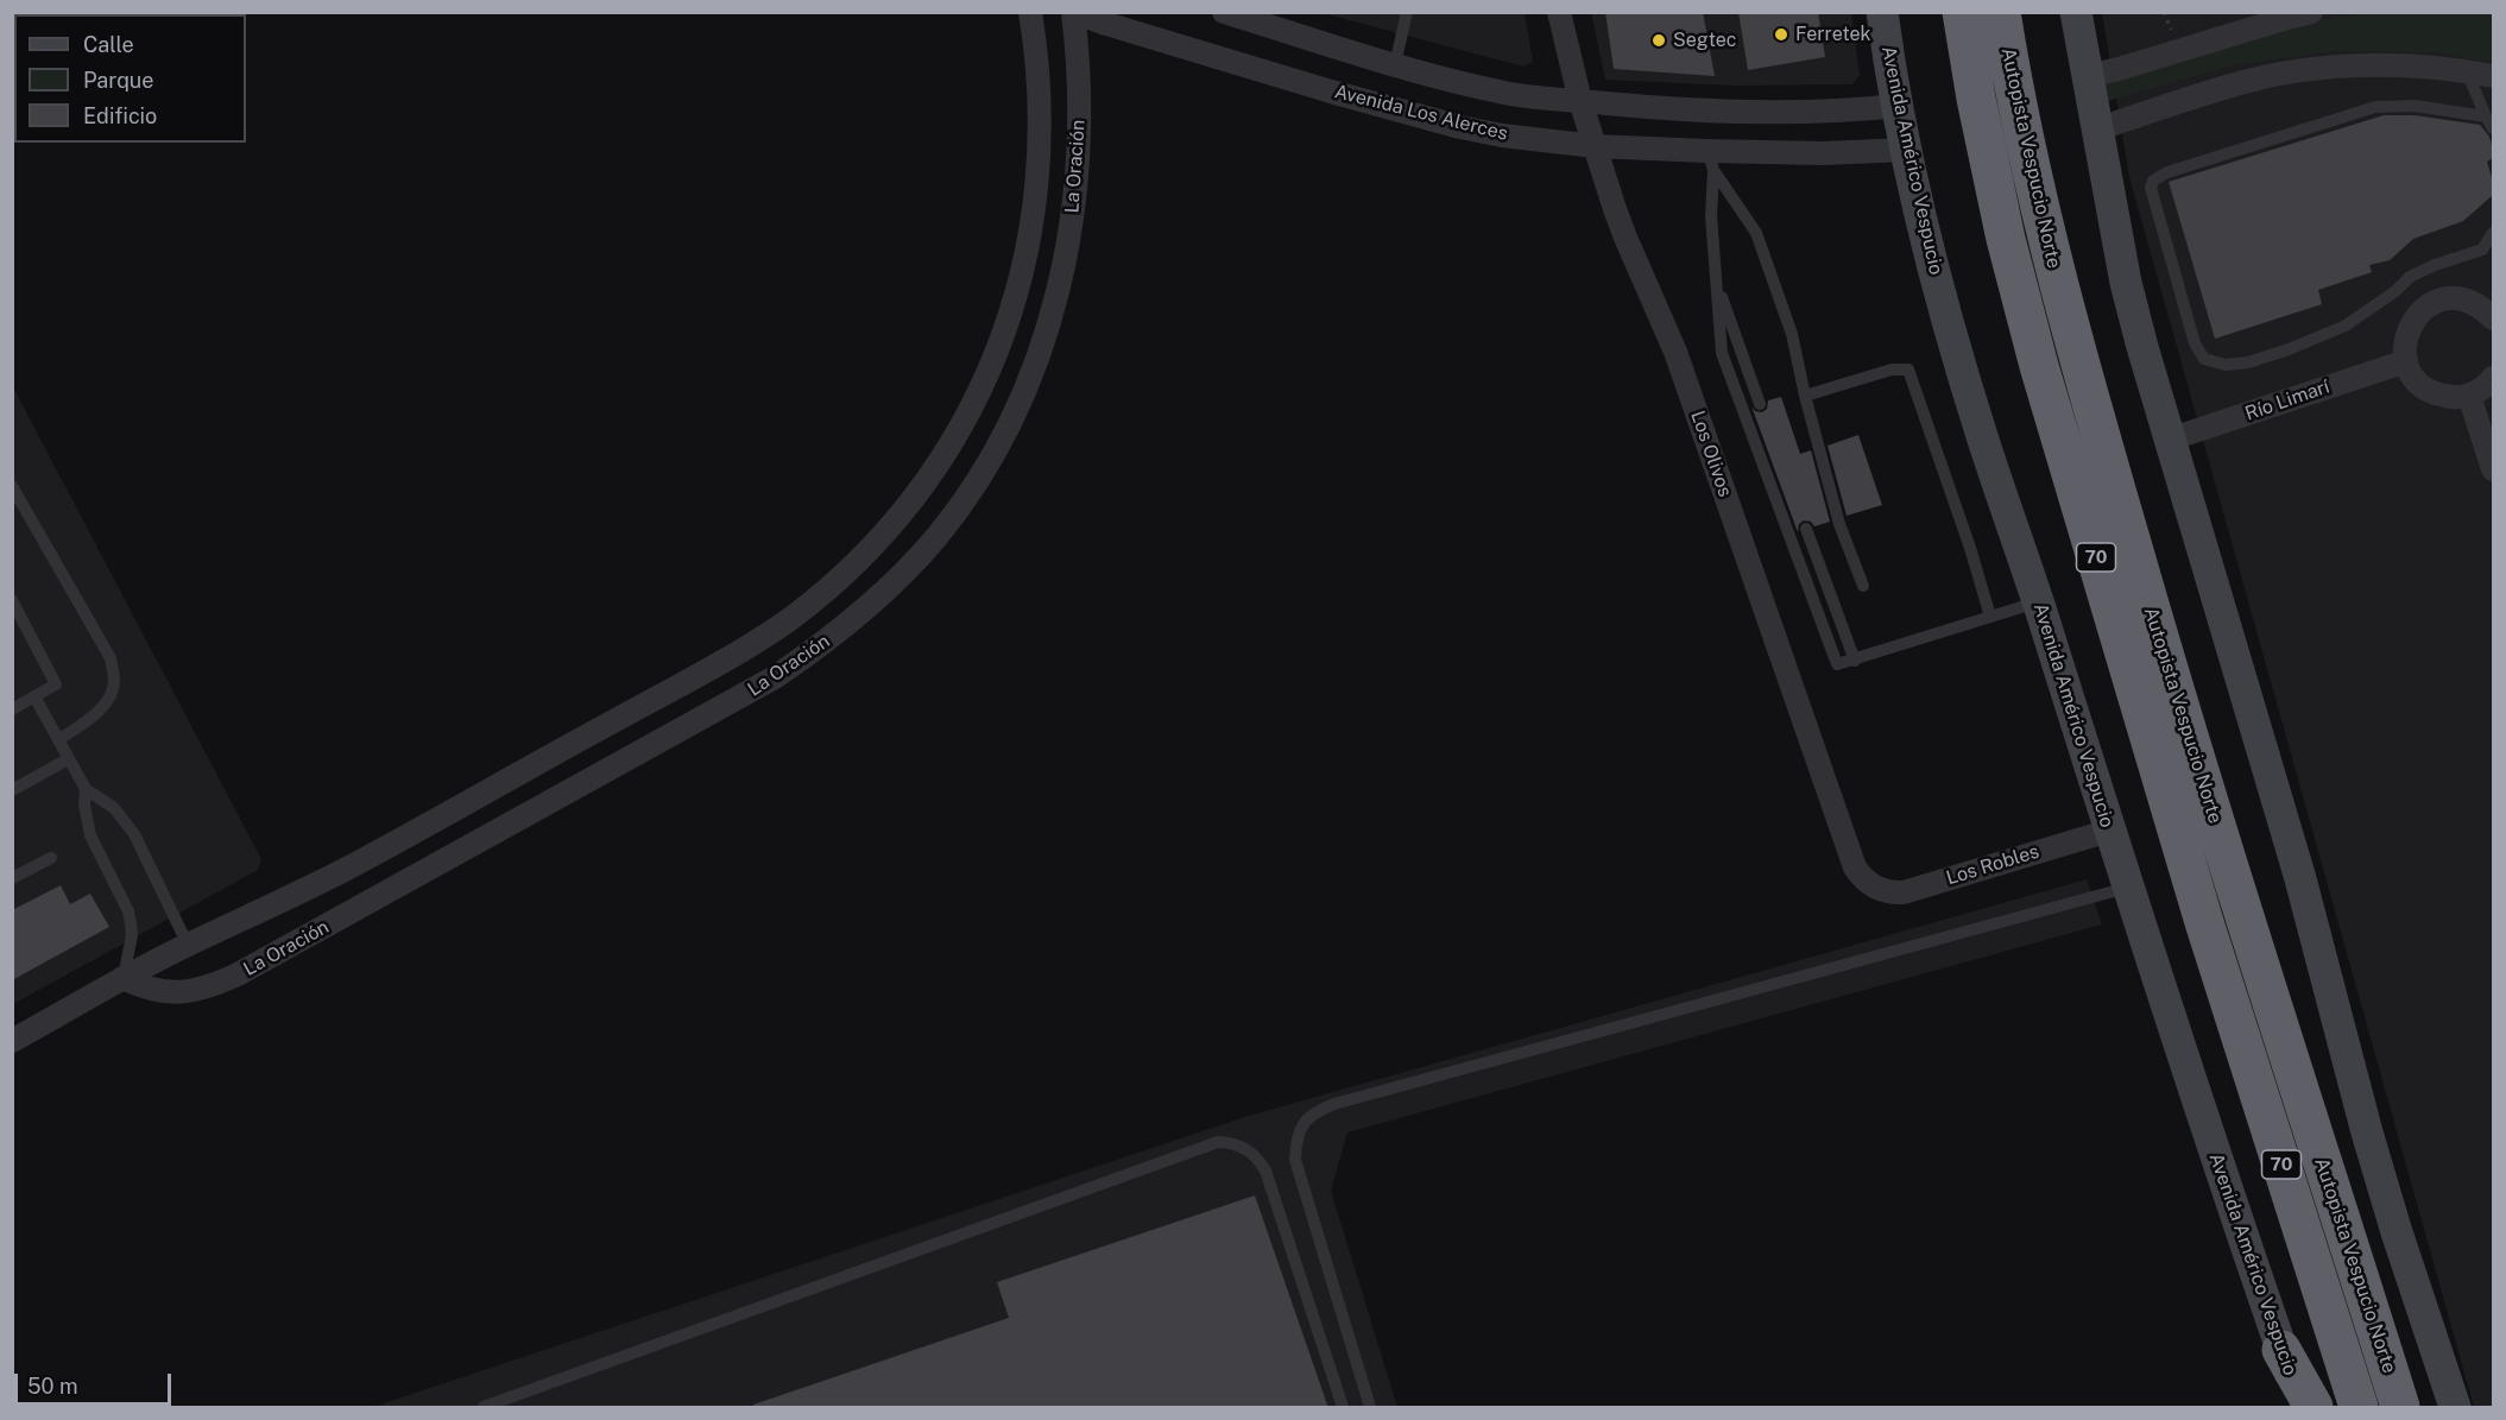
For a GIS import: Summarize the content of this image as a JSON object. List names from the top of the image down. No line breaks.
{"streets":{"highway":["Autopista Vespucio Norte","70"],"main road":["Avenida Américo Vespucio"],"street":["Avenida Los Alerces","La Oración","Río Limarí","Los Olivos","Los Robles"]},"crossings":[["Avenida Los Alerces","Avenida Américo Vespucio"],["Avenida Los Alerces","La Oración"],["Avenida Los Alerces","Los Olivos"],["Avenida Américo Vespucio","Los Robles"],["Los Olivos","Los Robles"]],"places":["Ferretek","Segtec"],"legend":["Calle","Parque","Edificio"],"scale_bar":"50 m"}
